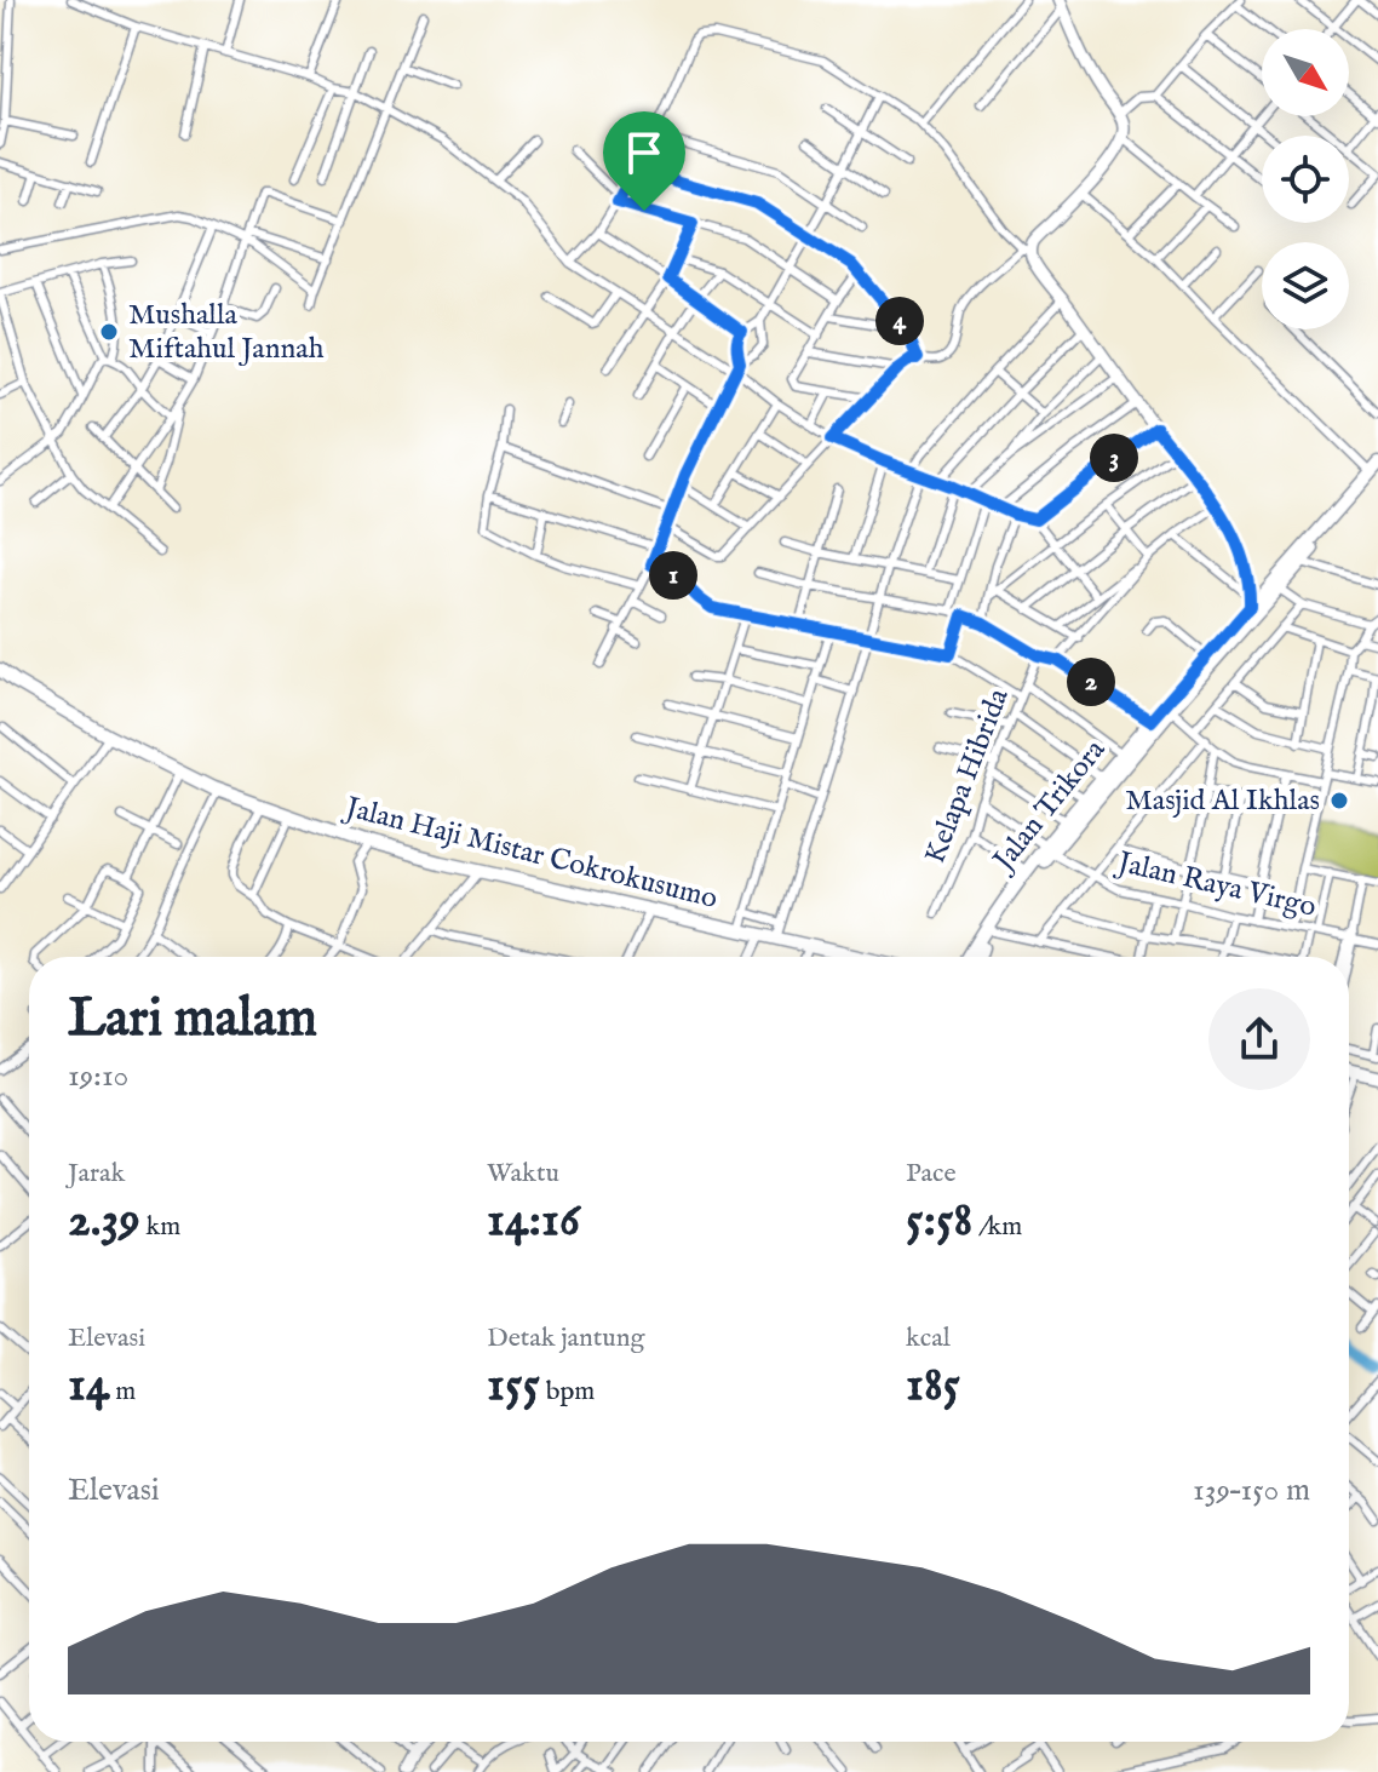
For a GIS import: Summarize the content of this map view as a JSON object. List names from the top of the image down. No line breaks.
{"streets":{"main road":["Jalan Trikora","Jalan Haji Mistar Cokrokusumo"],"street":["Kelapa Hibrida","Jalan Raya Virgo"]},"crossings":[["Kelapa Hibrida","Jalan Raya Virgo"],["Jalan Trikora","Jalan Raya Virgo"]],"places":["Mushalla Miftahul Jannah","Masjid Al Ikhlas"],"north":"bottom right","page":{"pins":["4","3","1","2"],"heading":["Lari malam","19:10"],"stats":[["Jarak","2.39 km"],["Waktu","14:16"],["Pace","5:58 /km"],["Elevasi","14 m"],["Detak jantung","155 bpm"],["kcal","185"]],"chart":["Elevasi","139–150 m"]}}
